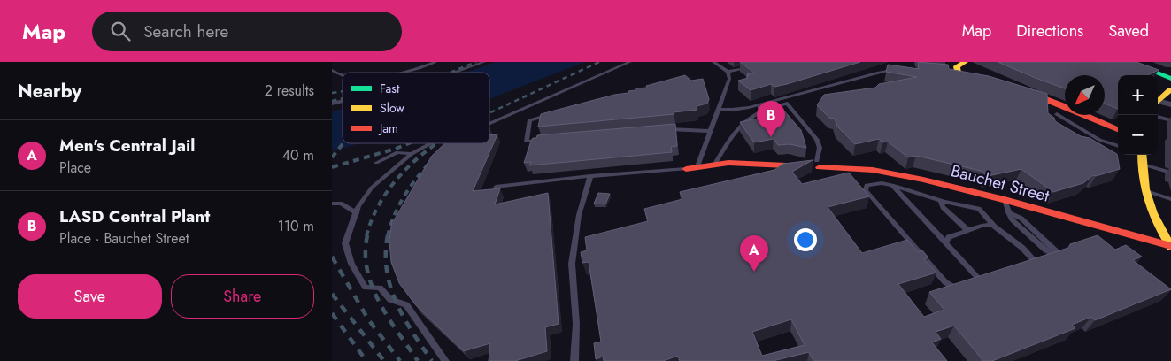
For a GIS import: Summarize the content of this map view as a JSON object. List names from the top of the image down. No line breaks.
{"streets":{"street":["Bauchet Street"]},"legend":["Fast","Slow","Jam"],"north":"bottom left","page":{"header":"Map","search":"Search here","nav":["Map","Directions","Saved"],"heading":["Nearby","2 results"],"map_buttons":["+","−"],"pins":["B","A"],"list":[{"mark":"A","name":"Men's Central Jail","note":"Place","value":"40 m"},{"mark":"B","name":"LASD Central Plant","note":"Place · Bauchet Street","value":"110 m"}],"buttons":["Save","Share"]}}
